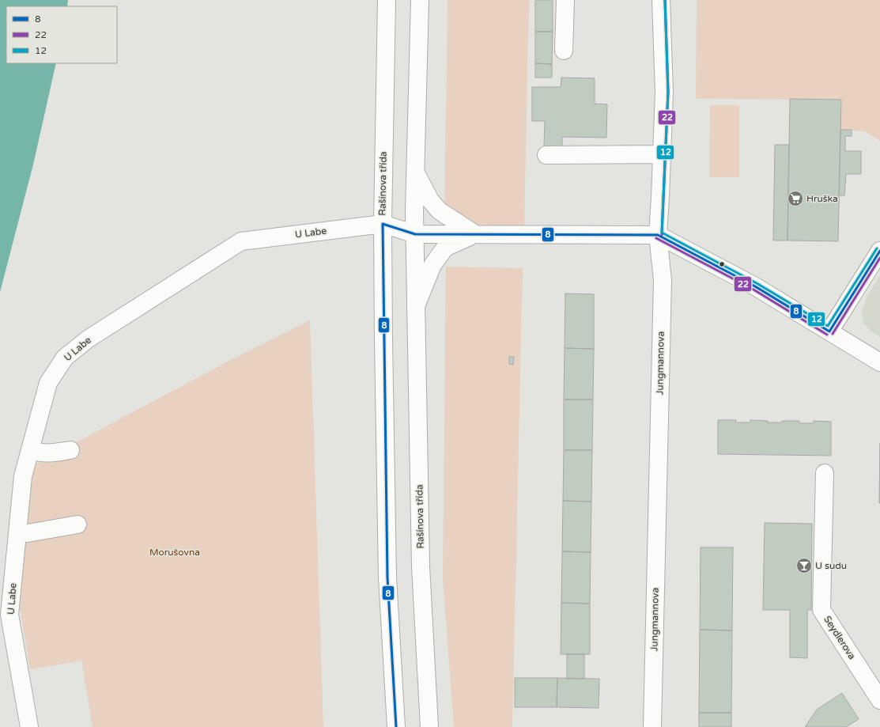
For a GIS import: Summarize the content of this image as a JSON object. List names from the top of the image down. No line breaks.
{"streets":{"street":["Rašínova třída","U Labe","Jungmannova","Seydlerova"]},"crossings":[["Rašínova třída","U Labe"]],"parks":["Morušovna"],"places":{"supermarket":["Hruška"],"bar":["U sudu"]},"lines":["transit line 22","transit line 12","transit line 8"],"legend":["8","22","12"]}
